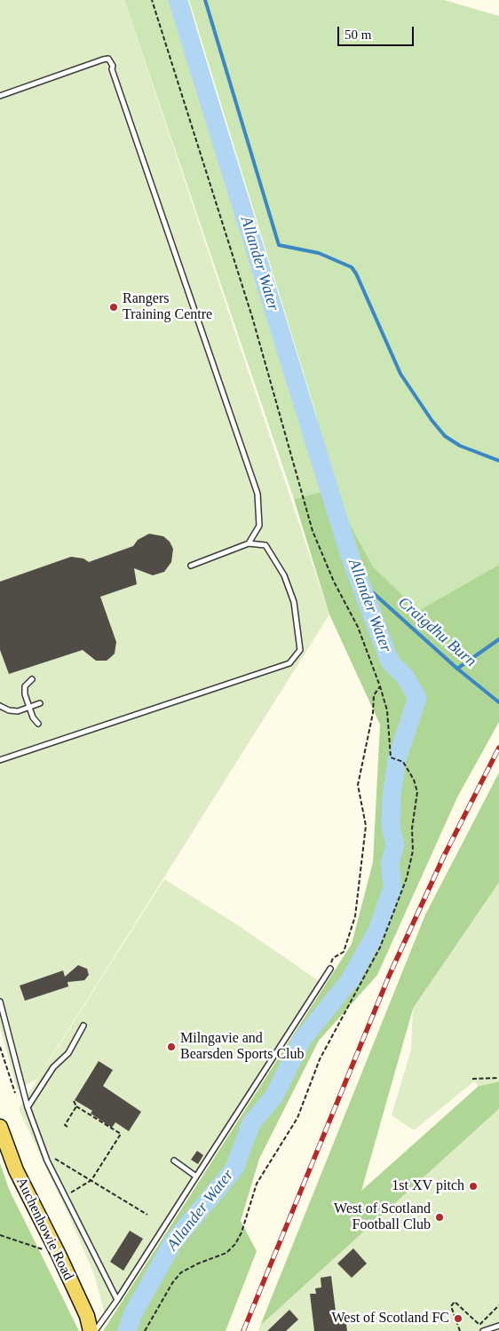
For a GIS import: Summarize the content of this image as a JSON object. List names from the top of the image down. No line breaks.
{"streets":{"main road":["Auchenhowie Road"]},"water":["Allander Water","Craigdhu Burn"],"places":["Rangers Training Centre","Milngavie and Bearsden Sports Club","1st XV pitch","West of Scotland Football Club","West of Scotland FC"],"scale_bar":"50 m"}
